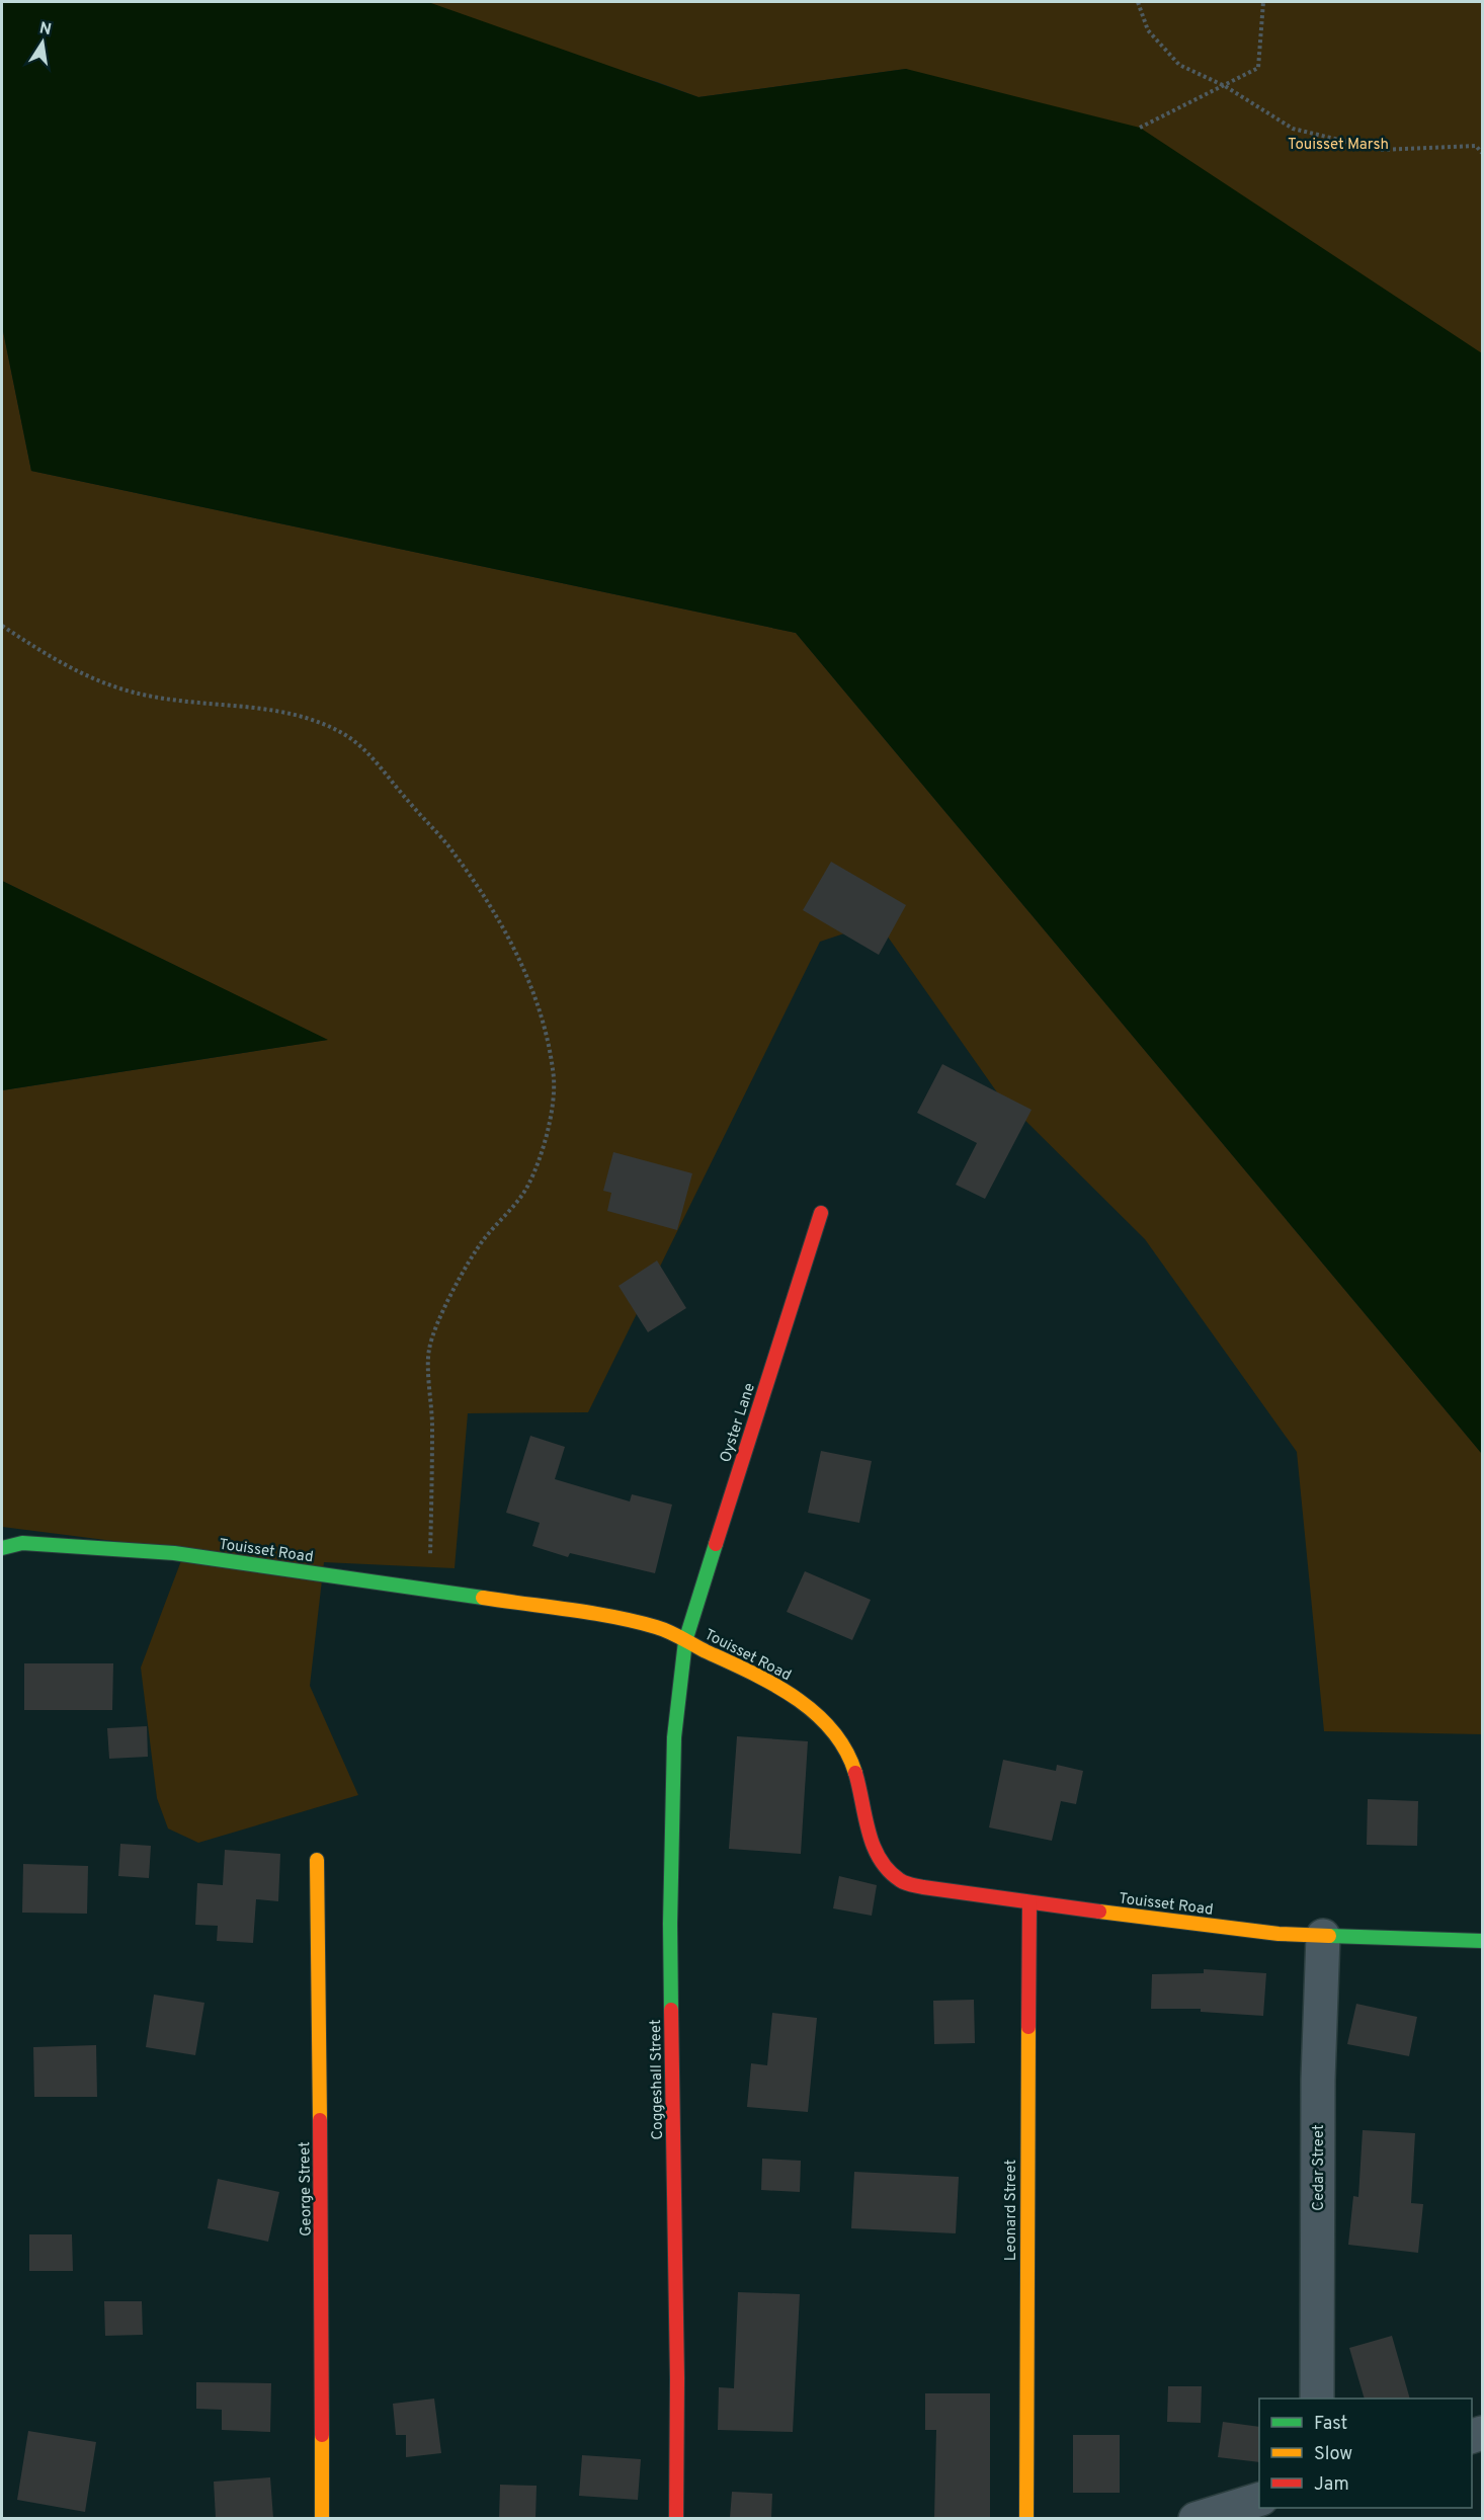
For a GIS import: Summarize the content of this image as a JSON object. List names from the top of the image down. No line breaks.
{"streets":{"street":["Oyster Lane","Touisset Road","Coggeshall Street","Cedar Street","George Street","Leonard Street"]},"crossings":[["Oyster Lane","Touisset Road"],["Oyster Lane","Coggeshall Street"],["Touisset Road","Coggeshall Street"],["Touisset Road","Cedar Street"],["Touisset Road","Leonard Street"]],"parks":["Touisset Marsh"],"legend":["Fast","Slow","Jam"],"north":"top"}
